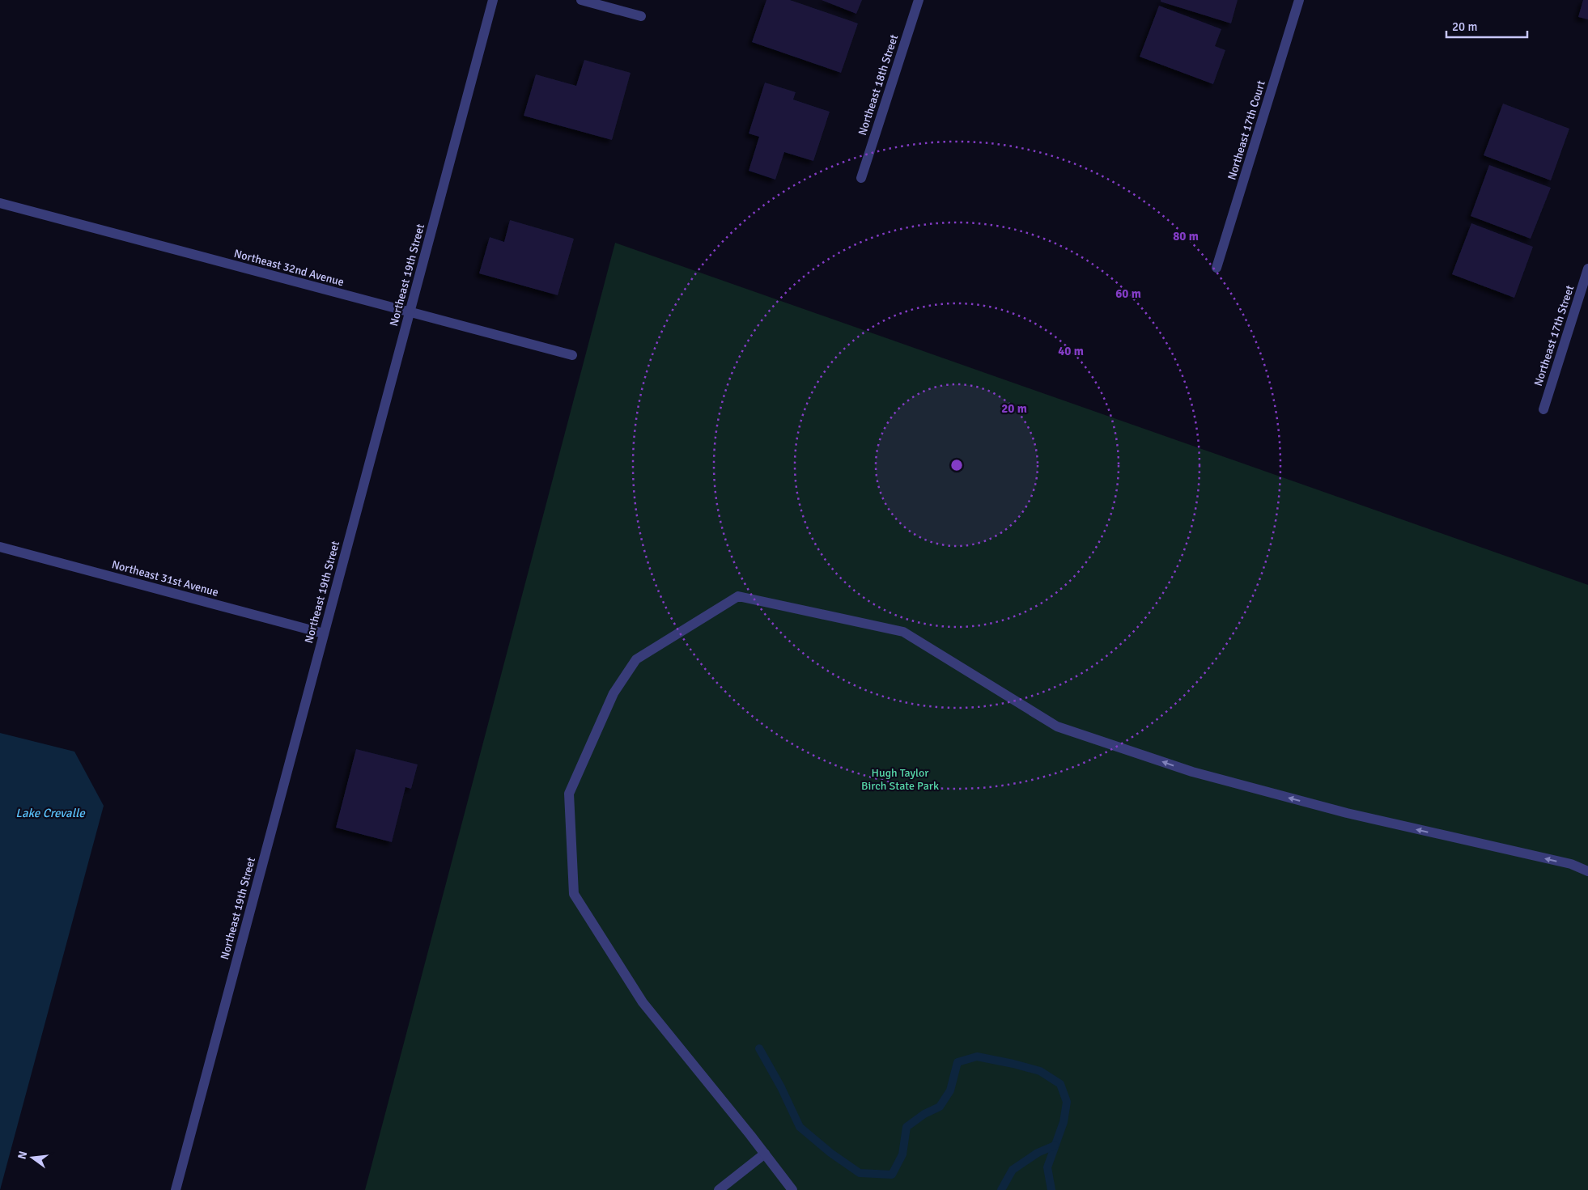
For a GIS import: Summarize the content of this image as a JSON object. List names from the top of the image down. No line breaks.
{"streets":{"street":["Northeast 18th Street","Northeast 17th Court","Northeast 32nd Avenue","Northeast 19th Street","Northeast 17th Street","Northeast 31st Avenue"]},"crossings":[["Northeast 32nd Avenue","Northeast 19th Street"],["Northeast 19th Street","Northeast 31st Avenue"]],"water":["Lake Crevalle"],"parks":["Hugh Taylor Birch State Park"],"scale_bar":"20 m","north":"left","rings":["80 m","60 m","40 m","20 m"]}
